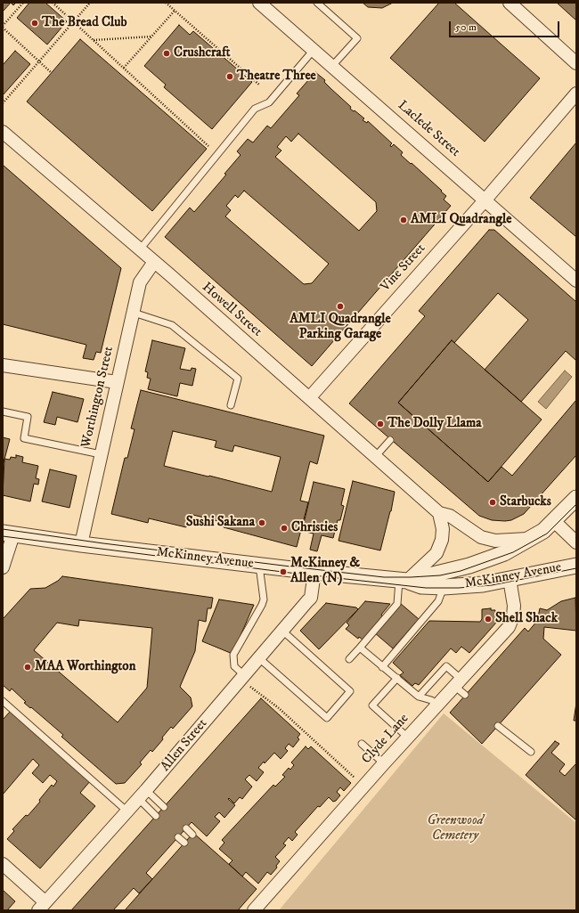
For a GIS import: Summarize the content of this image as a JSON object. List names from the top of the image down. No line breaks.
{"streets":{"street":["Laclede Street","Vine Street","Howell Street","Worthington Street","McKinney Avenue","Clyde Lane","Allen Street"]},"crossings":[["Laclede Street","Vine Street"],["Vine Street","Howell Street"],["Howell Street","Worthington Street"],["Howell Street","McKinney Avenue"],["Worthington Street","McKinney Avenue"],["McKinney Avenue","Clyde Lane"],["McKinney Avenue","Allen Street"]],"parks":["Greenwood Cemetery"],"places":["The Bread Club","Crushcraft","Theatre Three","AMLI Quadrangle","AMLI Quadrangle Parking Garage","The Dolly Llama","Starbucks","Sushi Sakana","Christies","McKinney & Allen (N)","Shell Shack","MAA Worthington"],"scale_bar":"50 m"}
